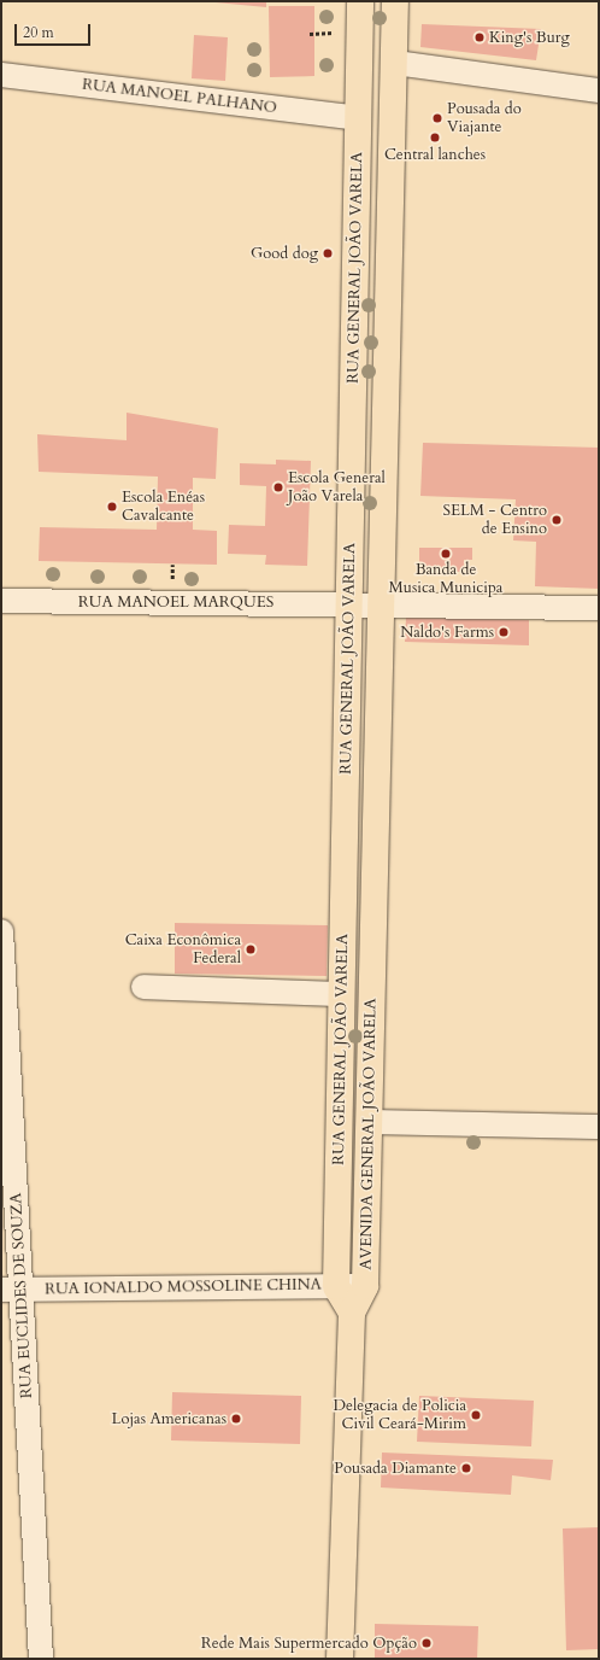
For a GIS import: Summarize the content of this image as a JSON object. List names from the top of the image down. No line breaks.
{"streets":{"main road":["RUA GENERAL JOÃO VARELA","AVENIDA GENERAL JOÃO VARELA"],"street":["RUA MANOEL PALHANO","RUA MANOEL MARQUES","RUA IONALDO MOSSOLINE CHINA","RUA EUCLIDES DE SOUZA"]},"crossings":[["RUA MANOEL PALHANO","RUA GENERAL JOÃO VARELA"],["RUA GENERAL JOÃO VARELA","RUA MANOEL MARQUES"],["RUA GENERAL JOÃO VARELA","AVENIDA GENERAL JOÃO VARELA"],["RUA GENERAL JOÃO VARELA","RUA IONALDO MOSSOLINE CHINA"],["RUA MANOEL MARQUES","AVENIDA GENERAL JOÃO VARELA"],["AVENIDA GENERAL JOÃO VARELA","RUA IONALDO MOSSOLINE CHINA"],["RUA IONALDO MOSSOLINE CHINA","RUA EUCLIDES DE SOUZA"]],"places":["King's Burg","Pousada do Viajante","Central lanches","Good dog","Escola General João Varela","Escola Enéas Cavalcante","SELM - Centro de Ensino","Banda de Musica Municipa","Naldo's Farms","Caixa Econômica Federal","Delegacia de Policia Civil Ceará-Mirim","Lojas Americanas","Pousada Diamante","Rede Mais Supermercado Opção"],"scale_bar":"20 m"}
